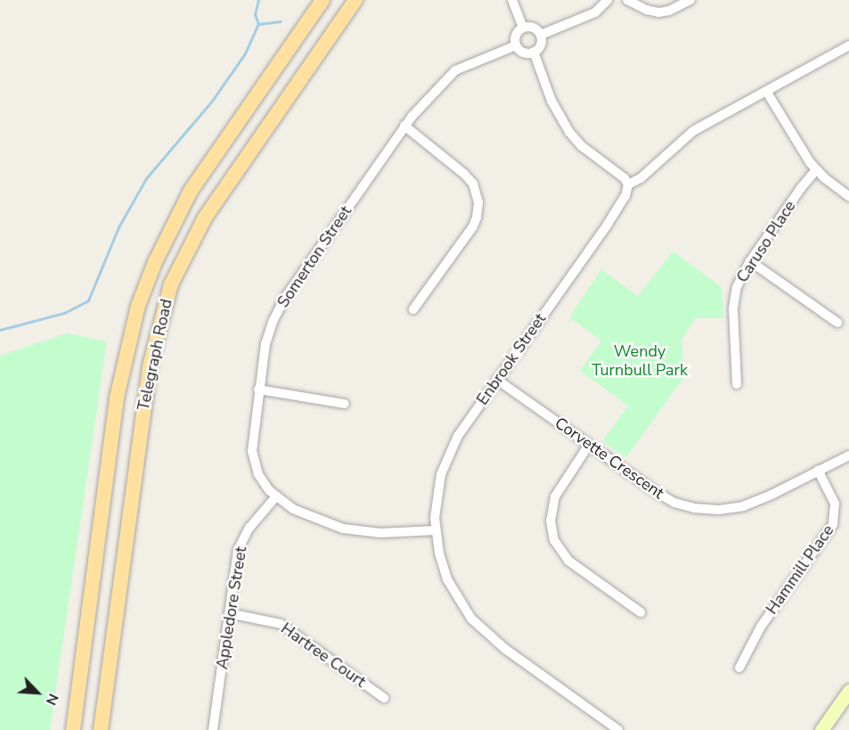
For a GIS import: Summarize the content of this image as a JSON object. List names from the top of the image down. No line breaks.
{"streets":{"main road":["Telegraph Road"],"street":["Caruso Place","Somerton Street","Enbrook Street","Corvette Crescent","Hammill Place","Appledore Street","Hartree Court"]},"crossings":[["Somerton Street","Enbrook Street"],["Somerton Street","Appledore Street"],["Enbrook Street","Corvette Crescent"],["Corvette Crescent","Hammill Place"],["Appledore Street","Hartree Court"]],"parks":["Wendy Turnbull Park"],"north":"bottom right"}
